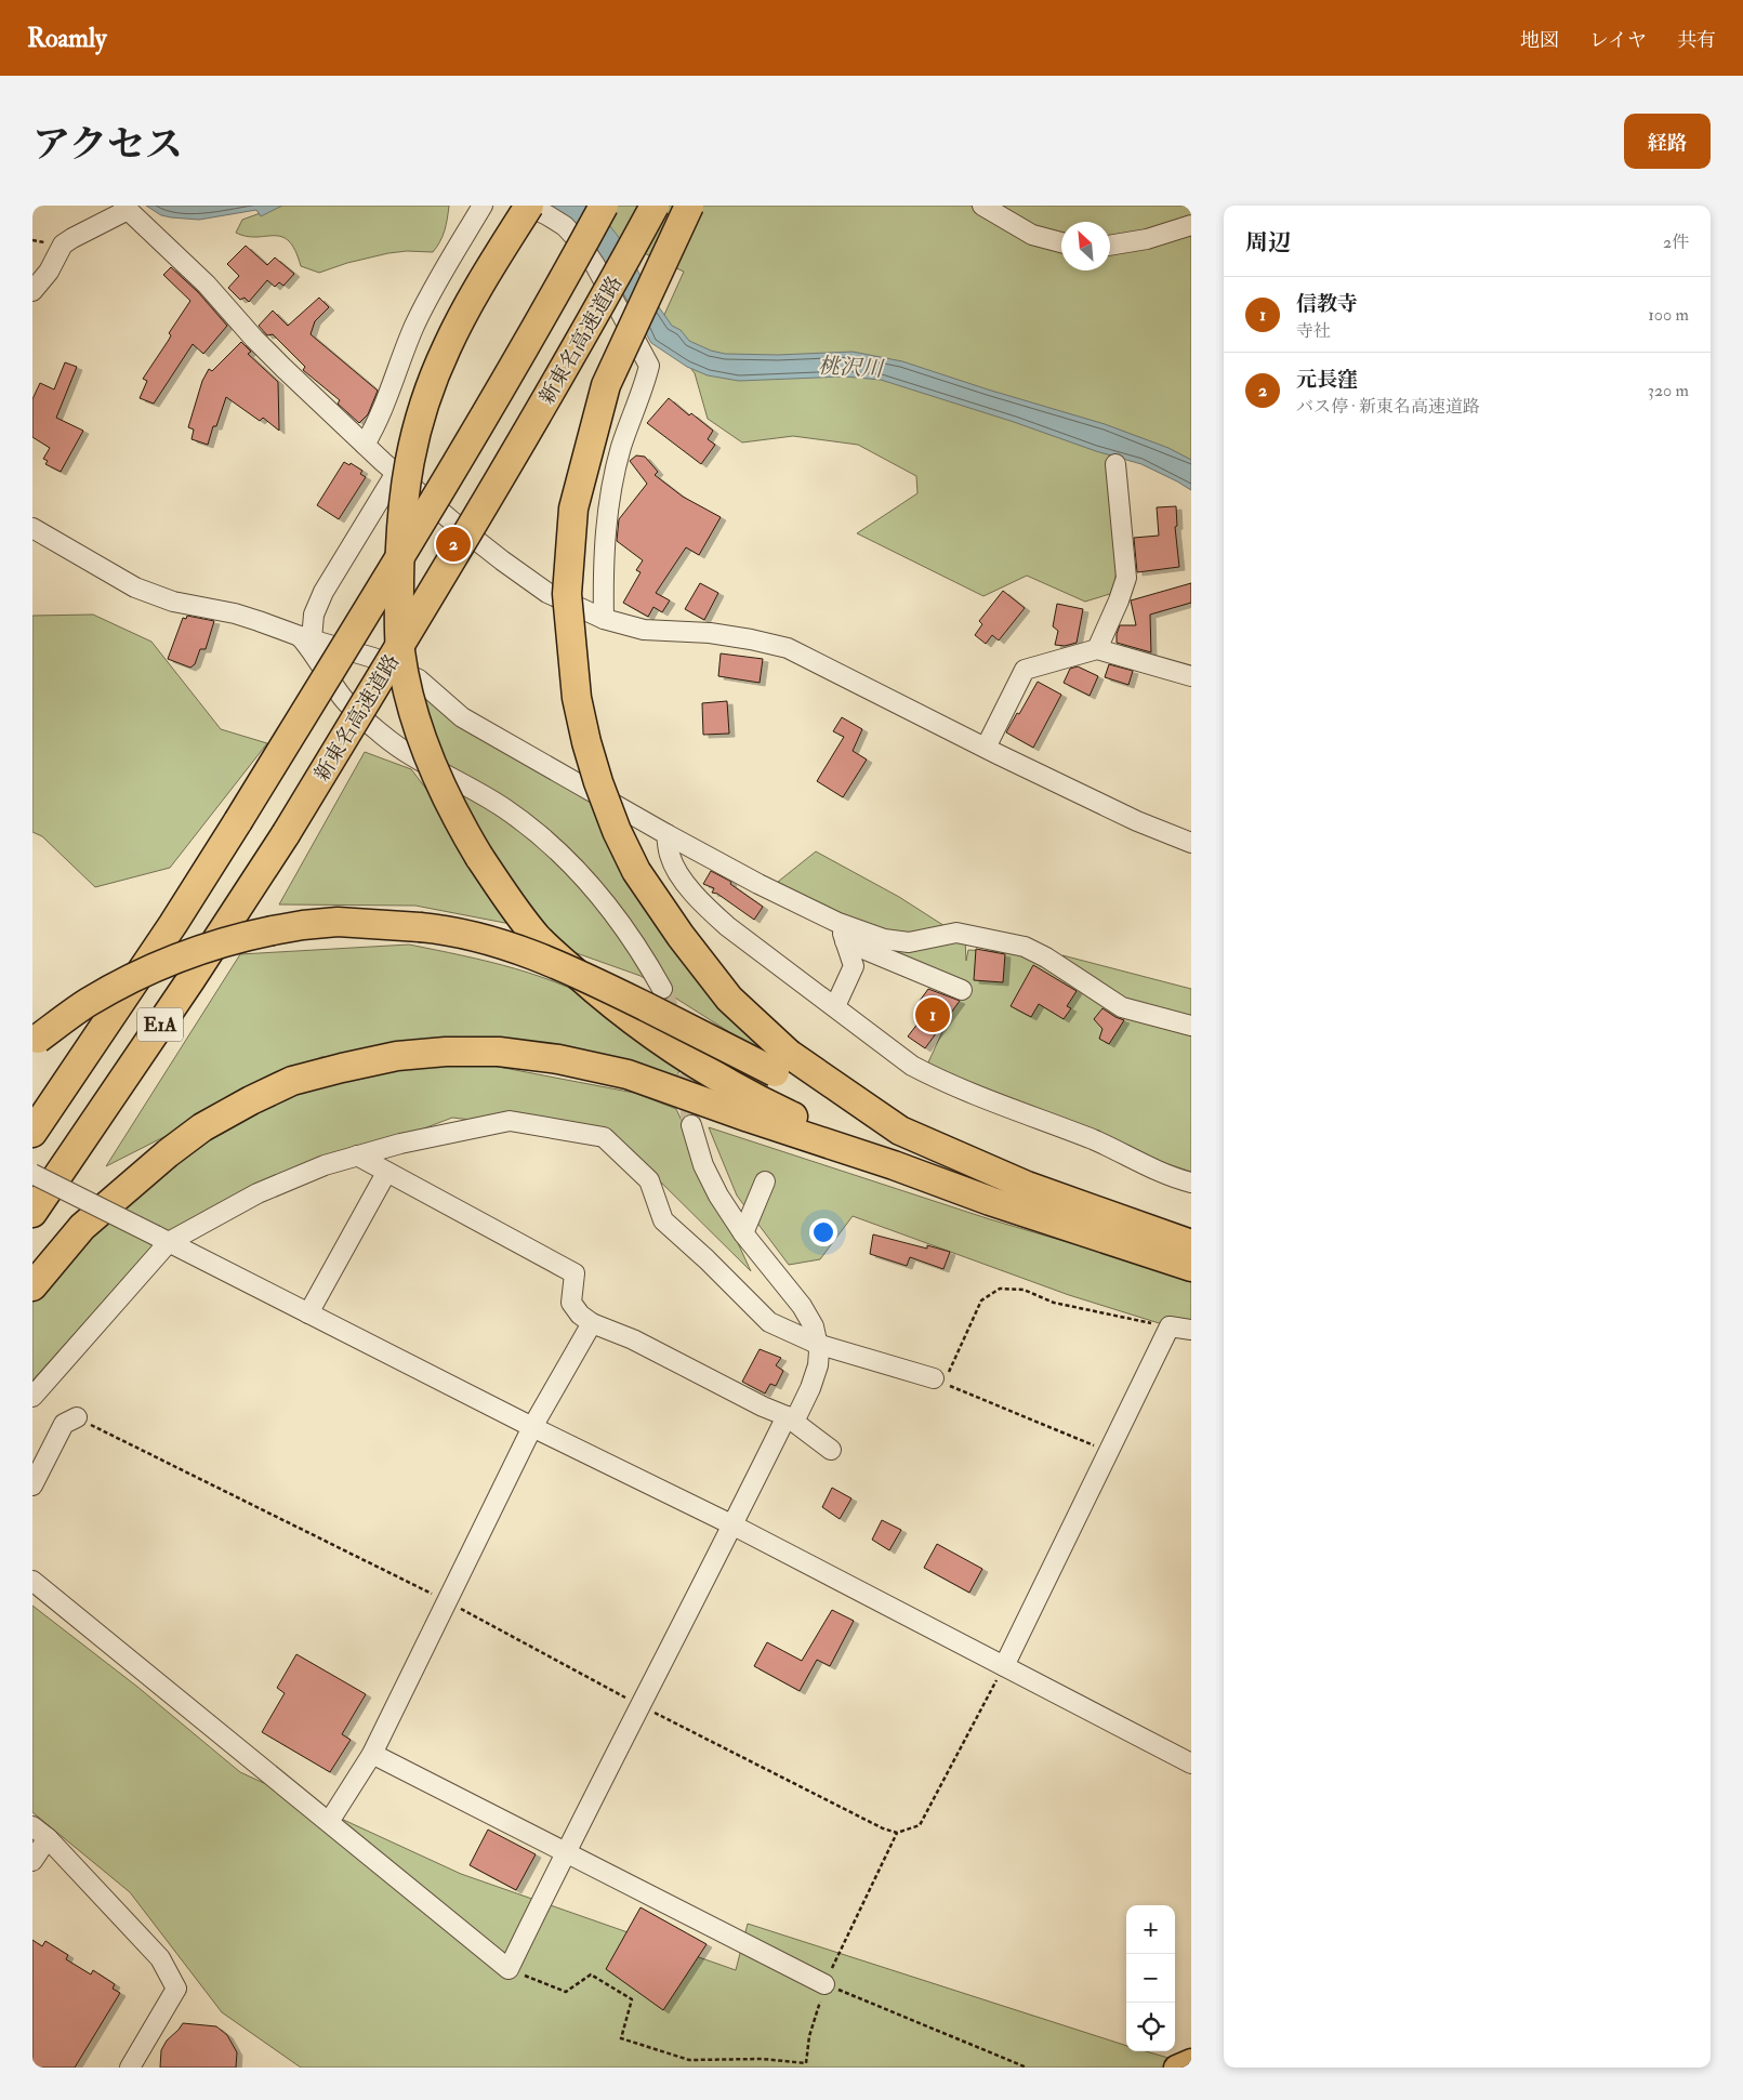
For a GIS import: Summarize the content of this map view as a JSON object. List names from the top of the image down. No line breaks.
{"streets":{"highway":["新東名高速道路","E1A"]},"water":["桃沢川"],"north":"top left","page":{"header":"Roamly","nav":["地図","レイヤ","共有"],"title":"アクセス","buttons":"経路","heading":["周辺","2件"],"list":[{"mark":"1","name":"信教寺","note":"寺社","value":"100 m"},{"mark":"2","name":"元長窪","note":"バス停 · 新東名高速道路","value":"320 m"}],"pins":["2","1"],"map_buttons":["+","−"]}}
